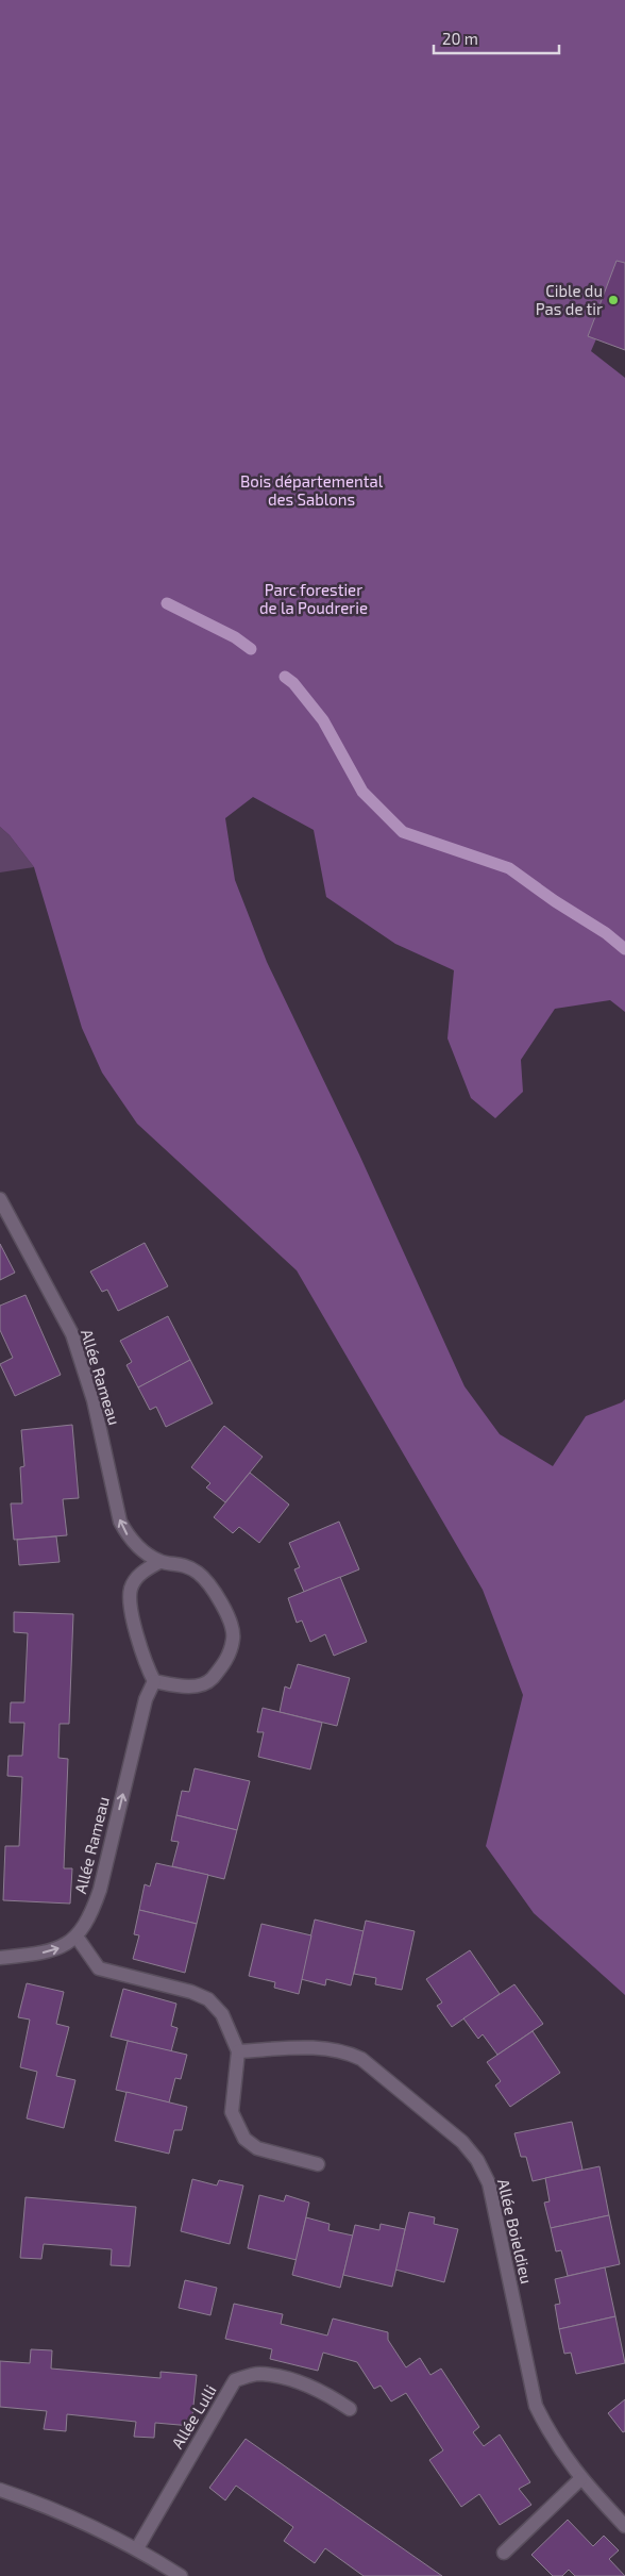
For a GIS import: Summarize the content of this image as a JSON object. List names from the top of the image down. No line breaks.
{"streets":{"street":["Allée Rameau","Allée Boieldieu","Allée Lulli"]},"one_way":["Allée Rameau"],"parks":["Bois départemental des Sablons","Parc forestier de la Poudrerie"],"places":["Cible du Pas de tir"],"scale_bar":"20 m"}
